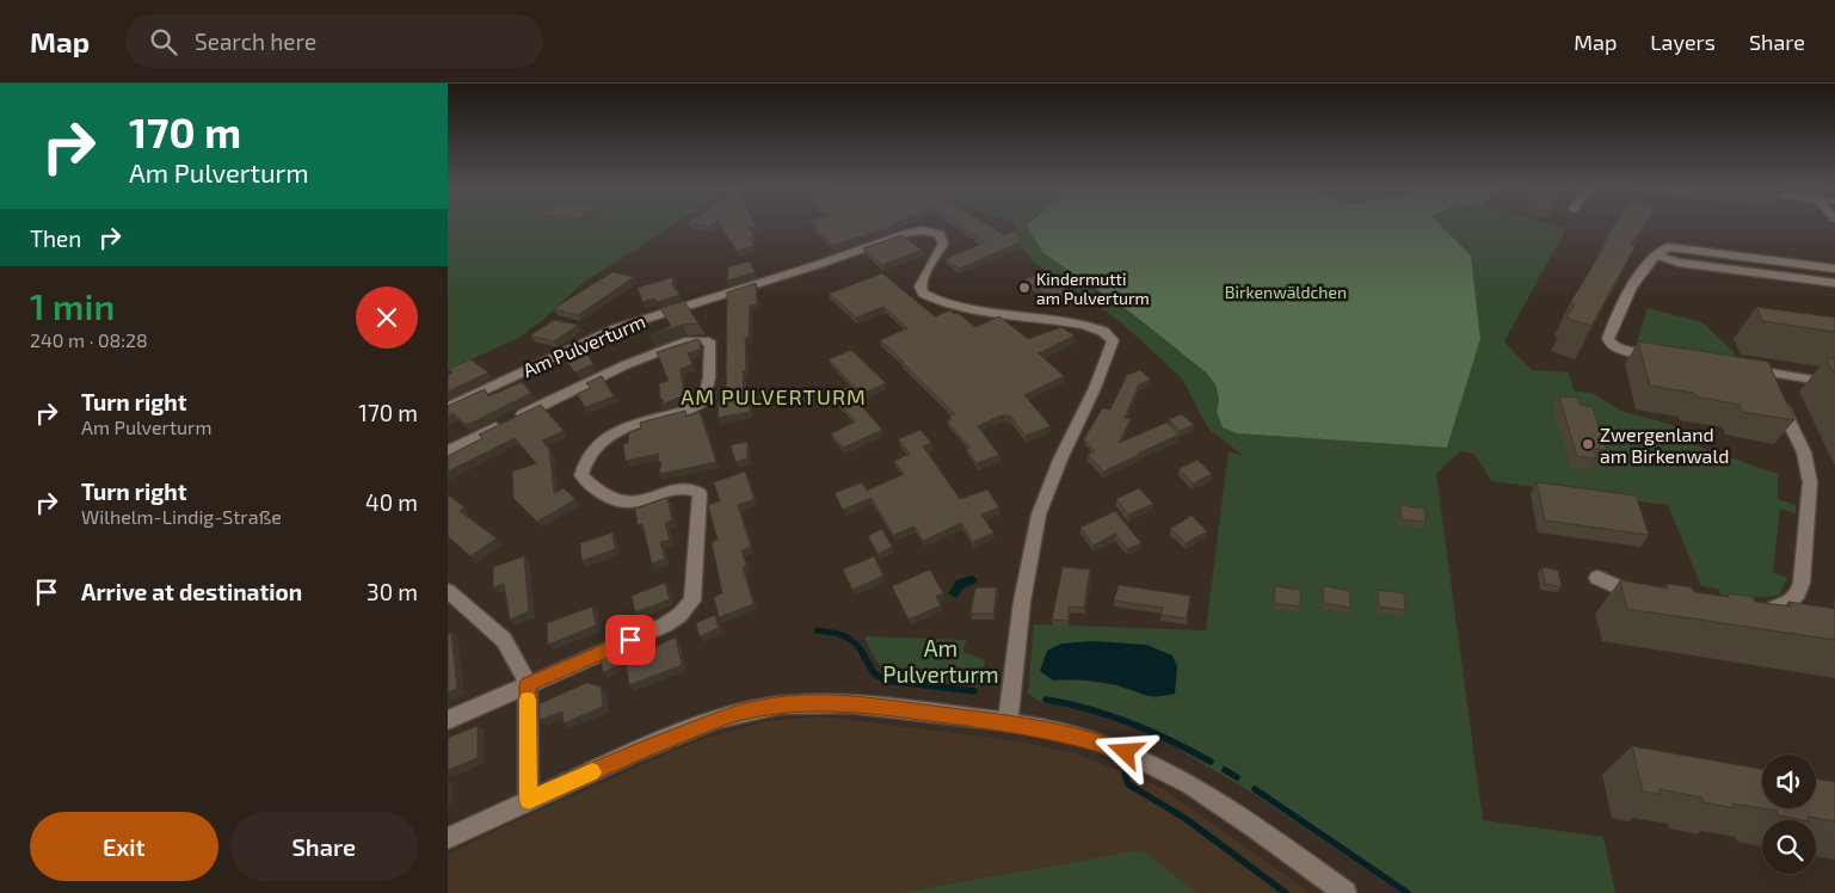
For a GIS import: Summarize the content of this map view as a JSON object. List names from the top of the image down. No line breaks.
{"streets":{"street":["Am Pulverturm"]},"districts":["AM PULVERTURM"],"parks":["Birkenwäldchen","Am Pulverturm"],"places":["Kindermutti am Pulverturm","Zwergenland am Birkenwald"],"page":{"header":"Map","search":"Search here","nav":["Map","Layers","Share"],"turn":["170 m","Am Pulverturm"],"then":"Then","heading":["1 min","240 m · 08:28"],"list":[{"name":"Turn right","note":"Am Pulverturm","value":"170 m"},{"name":"Turn right","note":"Wilhelm-Lindig-Straße","value":"40 m"},{"name":"Arrive at destination","value":"30 m"}],"buttons":["Exit","Share"]}}
